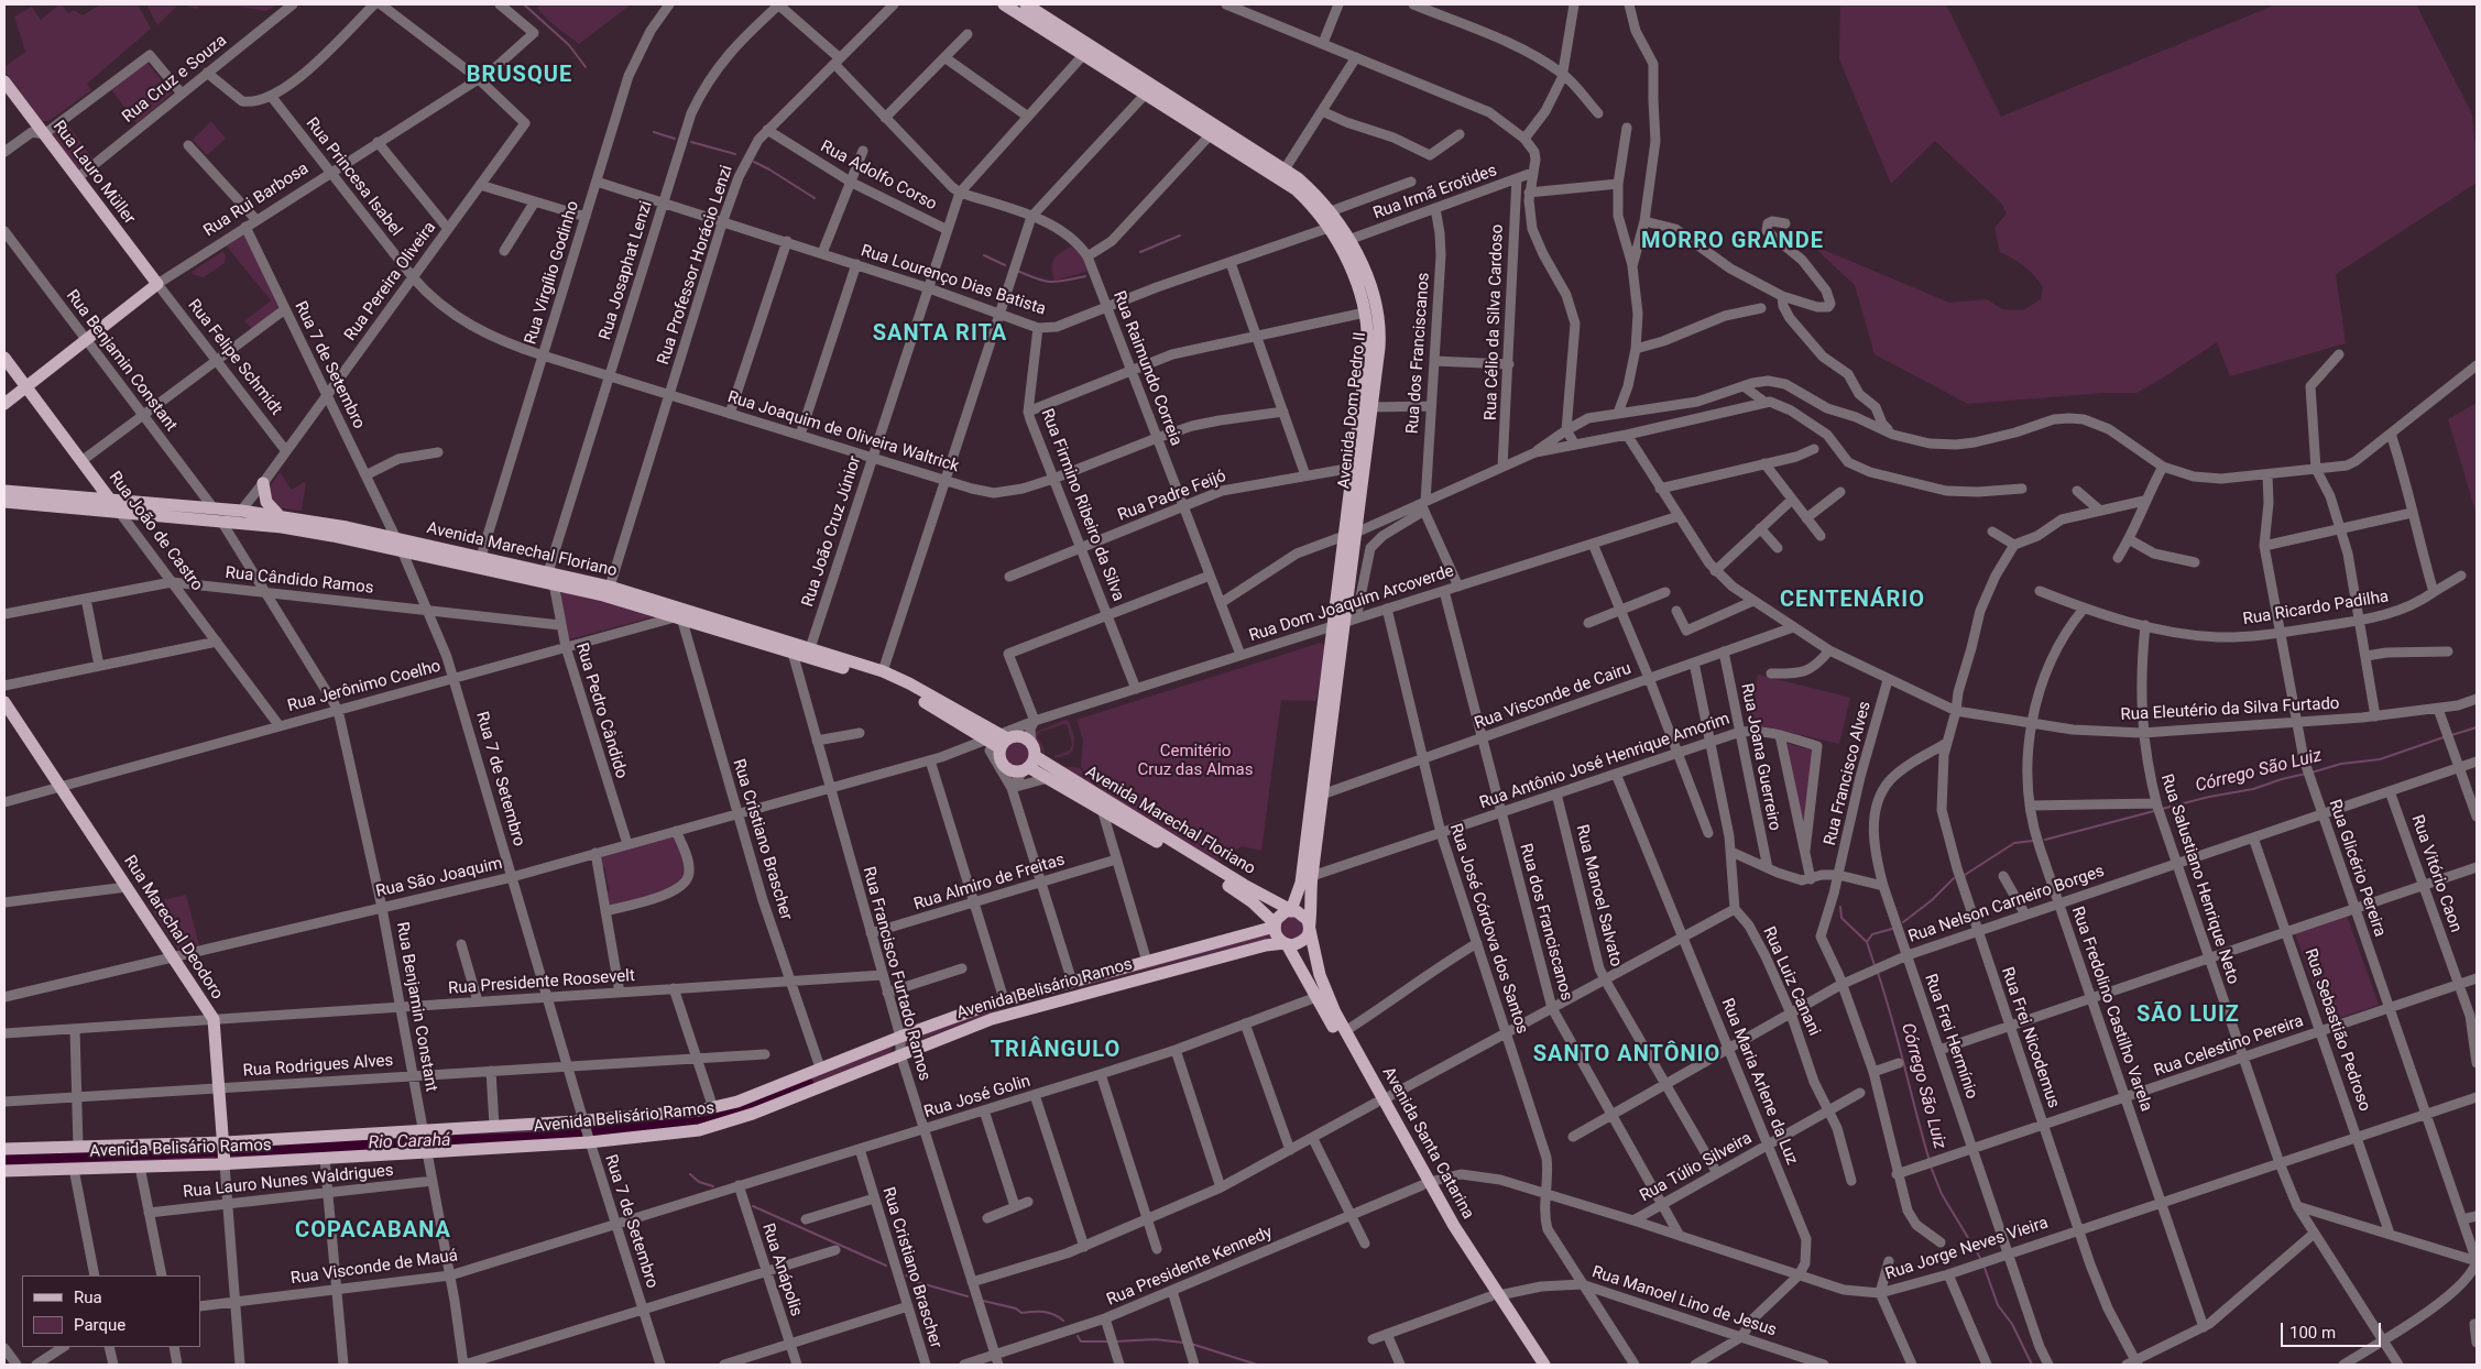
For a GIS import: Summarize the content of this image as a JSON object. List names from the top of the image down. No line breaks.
{"streets":{"main road":["Rua Lauro Müller","Rua Rui Barbosa","Avenida Dom Pedro II","Rua João de Castro","Avenida Marechal Floriano","Rua Marechal Deodoro","Avenida Belisário Ramos","Avenida Santa Catarina"],"street":["Rua Cruz e Souza","Rua Adolfo Corso","Rua Princesa Isabel","Rua Irmã Erotides","Rua Professor Horácio Lenzi","Rua Josaphat Lenzi","Rua Virgílio Godinho","Rua Lourenço Dias Batista","Rua Pereira Oliveira","Rua Célio da Silva Cardoso","Rua dos Franciscanos","Rua Felipe Schmidt","Rua Benjamin Constant","Rua 7 de Setembro","Rua Raimundo Correia","Rua Joaquim de Oliveira Waltrick","Rua Padre Feijó","Rua Firmino Ribeiro da Silva","Rua João Cruz Júnior","Rua Cândido Ramos","Rua Dom Joaquim Arcoverde","Rua Ricardo Padilha","Rua Jerônimo Coelho","Rua Visconde de Cairu","Rua Eleutério da Silva Furtado","Rua Pedro Cândido","Rua Joana Guerreiro","Rua Antônio José Henrique Amorim","Rua Francisco Alves","Rua Cristiano Brascher","Rua Glicério Pereira","Rua Vitório Caon","Rua São Joaquim","Rua Salustiano Henrique Neto","Rua Almiro de Freitas","Rua Manoel Salvato","Rua Nelson Carneiro Borges","Rua José Córdova dos Santos","Rua Francisco Furtado Ramos","Rua Luiz Canani","Rua Presidente Roosevelt","Rua Fredolino Castilho Varela","Rua Sebastião Pedroso","Rua Frei Hermínio","Rua Frei Nicodemus","Rua Celestino Pereira","Rua Rodrigues Alves","Rua Maria Arlene da Luz","Rua José Golin","Rua Túlio Silveira","Rua Lauro Nunes Waldrigues","Rua Jorge Neves Vieira","Rua Presidente Kennedy","Rua Visconde de Mauá","Rua Anápolis","Rua Manoel Lino de Jesus"]},"crossings":[["Rua Cruz e Souza","Rua Lauro Müller"],["Rua Lauro Müller","Rua Rui Barbosa"],["Rua Lauro Müller","Rua Felipe Schmidt"],["Rua Adolfo Corso","Rua Professor Horácio Lenzi"],["Rua Adolfo Corso","Rua João Cruz Júnior"],["Rua Princesa Isabel","Rua Rui Barbosa"],["Rua Princesa Isabel","Rua Pereira Oliveira"],["Rua Princesa Isabel","Rua Joaquim de Oliveira Waltrick"],["Rua Irmã Erotides","Rua Célio da Silva Cardoso"],["Rua Irmã Erotides","Rua dos Franciscanos"],["Rua Irmã Erotides","Avenida Dom Pedro II"],["Rua Rui Barbosa","Rua Pereira Oliveira"],["Rua Rui Barbosa","Rua Felipe Schmidt"],["Rua Rui Barbosa","Rua Benjamin Constant"],["Rua Rui Barbosa","Rua 7 de Setembro"],["Rua Rui Barbosa","Rua João de Castro"],["Rua Professor Horácio Lenzi","Rua Lourenço Dias Batista"],["Rua Professor Horácio Lenzi","Rua Joaquim de Oliveira Waltrick"],["Rua Professor Horácio Lenzi","Avenida Marechal Floriano"],["Rua Josaphat Lenzi","Rua Lourenço Dias Batista"],["Rua Josaphat Lenzi","Rua Joaquim de Oliveira Waltrick"],["Rua Josaphat Lenzi","Avenida Marechal Floriano"],["Rua Josaphat Lenzi","Rua Pedro Cândido"],["Rua Virgílio Godinho","Rua Lourenço Dias Batista"],["Rua Virgílio Godinho","Rua Joaquim de Oliveira Waltrick"],["Rua Virgílio Godinho","Avenida Marechal Floriano"],["Rua Lourenço Dias Batista","Rua Raimundo Correia"],["Rua Lourenço Dias Batista","Avenida Dom Pedro II"],["Rua Lourenço Dias Batista","Rua Firmino Ribeiro da Silva"],["Rua Lourenço Dias Batista","Rua João Cruz Júnior"],["Rua Pereira Oliveira","Rua Felipe Schmidt"],["Rua Pereira Oliveira","Rua Benjamin Constant"],["Rua Pereira Oliveira","Rua 7 de Setembro"],["Rua Pereira Oliveira","Rua Joaquim de Oliveira Waltrick"],["Rua Pereira Oliveira","Avenida Marechal Floriano"],["Rua dos Franciscanos","Rua Dom Joaquim Arcoverde"],["Rua dos Franciscanos","Rua Visconde de Cairu"],["Rua dos Franciscanos","Rua Antônio José Henrique Amorim"],["Rua dos Franciscanos","Rua Nelson Carneiro Borges"],["Rua dos Franciscanos","Rua Túlio Silveira"],["Rua dos Franciscanos","Rua Jorge Neves Vieira"],["Rua Benjamin Constant","Avenida Marechal Floriano"],["Rua Benjamin Constant","Rua Cândido Ramos"],["Rua Benjamin Constant","Rua Jerônimo Coelho"],["Rua Benjamin Constant","Rua São Joaquim"],["Rua Benjamin Constant","Rua Presidente Roosevelt"],["Rua Benjamin Constant","Avenida Belisário Ramos"],["Rua Benjamin Constant","Rua Rodrigues Alves"],["Rua Benjamin Constant","Rua Lauro Nunes Waldrigues"],["Rua Benjamin Constant","Rua Visconde de Mauá"],["Rua 7 de Setembro","Avenida Marechal Floriano"],["Rua 7 de Setembro","Rua Cândido Ramos"],["Rua 7 de Setembro","Rua Jerônimo Coelho"],["Rua 7 de Setembro","Rua São Joaquim"],["Rua 7 de Setembro","Rua Presidente Roosevelt"],["Rua 7 de Setembro","Avenida Belisário Ramos"],["Rua 7 de Setembro","Rua Rodrigues Alves"],["Rua 7 de Setembro","Rua Visconde de Mauá"],["Rua Raimundo Correia","Rua Joaquim de Oliveira Waltrick"],["Rua Raimundo Correia","Rua Padre Feijó"],["Rua Raimundo Correia","Rua Dom Joaquim Arcoverde"],["Avenida Dom Pedro II","Rua Padre Feijó"],["Avenida Dom Pedro II","Rua João Cruz Júnior"],["Avenida Dom Pedro II","Avenida Marechal Floriano"],["Avenida Dom Pedro II","Rua Dom Joaquim Arcoverde"],["Avenida Dom Pedro II","Rua Visconde de Cairu"],["Avenida Dom Pedro II","Rua Antônio José Henrique Amorim"],["Avenida Dom Pedro II","Avenida Belisário Ramos"],["Avenida Dom Pedro II","Avenida Santa Catarina"],["Rua Joaquim de Oliveira Waltrick","Rua Firmino Ribeiro da Silva"],["Rua Joaquim de Oliveira Waltrick","Rua João Cruz Júnior"],["Rua Padre Feijó","Rua Firmino Ribeiro da Silva"],["Rua Firmino Ribeiro da Silva","Rua Dom Joaquim Arcoverde"],["Rua João de Castro","Avenida Marechal Floriano"],["Rua João de Castro","Rua Cândido Ramos"],["Rua João de Castro","Rua Jerônimo Coelho"],["Rua João Cruz Júnior","Avenida Marechal Floriano"],["Avenida Marechal Floriano","Rua Dom Joaquim Arcoverde"],["Avenida Marechal Floriano","Rua Jerônimo Coelho"],["Avenida Marechal Floriano","Rua Pedro Cândido"],["Avenida Marechal Floriano","Rua Cristiano Brascher"],["Avenida Marechal Floriano","Rua São Joaquim"],["Avenida Marechal Floriano","Rua Francisco Furtado Ramos"],["Avenida Marechal Floriano","Avenida Belisário Ramos"],["Avenida Marechal Floriano","Avenida Santa Catarina"],["Rua Cândido Ramos","Rua Pedro Cândido"],["Rua Dom Joaquim Arcoverde","Rua Eleutério da Silva Furtado"],["Rua Dom Joaquim Arcoverde","Rua São Joaquim"],["Rua Dom Joaquim Arcoverde","Rua José Córdova dos Santos"],["Rua Ricardo Padilha","Rua Glicério Pereira"],["Rua Ricardo Padilha","Rua Salustiano Henrique Neto"],["Rua Ricardo Padilha","Rua Fredolino Castilho Varela"],["Rua Jerônimo Coelho","Rua Pedro Cândido"],["Rua Jerônimo Coelho","Rua Cristiano Brascher"],["Rua Jerônimo Coelho","Rua Marechal Deodoro"],["Rua Visconde de Cairu","Rua Eleutério da Silva Furtado"],["Rua Visconde de Cairu","Rua Joana Guerreiro"],["Rua Visconde de Cairu","Rua José Córdova dos Santos"],["Rua Eleutério da Silva Furtado","Rua Francisco Alves"],["Rua Eleutério da Silva Furtado","Rua Glicério Pereira"],["Rua Eleutério da Silva Furtado","Rua Salustiano Henrique Neto"],["Rua Eleutério da Silva Furtado","Rua Fredolino Castilho Varela"],["Rua Eleutério da Silva Furtado","Rua Frei Nicodemus"],["Rua Pedro Cândido","Rua São Joaquim"],["Rua Joana Guerreiro","Rua Antônio José Henrique Amorim"],["Rua Antônio José Henrique Amorim","Rua Manoel Salvato"],["Rua Antônio José Henrique Amorim","Rua José Córdova dos Santos"],["Rua Antônio José Henrique Amorim","Rua Maria Arlene da Luz"],["Rua Francisco Alves","Rua Nelson Carneiro Borges"],["Rua Francisco Alves","Rua Celestino Pereira"],["Rua Cristiano Brascher","Rua São Joaquim"],["Rua Cristiano Brascher","Rua Presidente Roosevelt"],["Rua Cristiano Brascher","Avenida Belisário Ramos"],["Rua Cristiano Brascher","Rua José Golin"],["Rua Glicério Pereira","Rua Nelson Carneiro Borges"],["Rua Glicério Pereira","Rua Celestino Pereira"],["Rua Glicério Pereira","Rua Jorge Neves Vieira"],["Rua Vitório Caon","Rua Nelson Carneiro Borges"],["Rua Vitório Caon","Rua Celestino Pereira"],["Rua São Joaquim","Rua Marechal Deodoro"],["Rua São Joaquim","Rua Francisco Furtado Ramos"],["Rua Salustiano Henrique Neto","Rua Nelson Carneiro Borges"],["Rua Salustiano Henrique Neto","Rua Celestino Pereira"],["Rua Salustiano Henrique Neto","Rua Jorge Neves Vieira"],["Rua Almiro de Freitas","Rua Francisco Furtado Ramos"],["Rua Manoel Salvato","Rua Nelson Carneiro Borges"],["Rua Manoel Salvato","Rua Túlio Silveira"],["Rua Nelson Carneiro Borges","Rua Luiz Canani"],["Rua Nelson Carneiro Borges","Rua Fredolino Castilho Varela"],["Rua Nelson Carneiro Borges","Rua Sebastião Pedroso"],["Rua Nelson Carneiro Borges","Rua Frei Hermínio"],["Rua Nelson Carneiro Borges","Rua Frei Nicodemus"],["Rua Nelson Carneiro Borges","Rua Maria Arlene da Luz"],["Rua Marechal Deodoro","Rua Presidente Roosevelt"],["Rua Marechal Deodoro","Avenida Belisário Ramos"],["Rua Marechal Deodoro","Rua Rodrigues Alves"],["Rua Marechal Deodoro","Rua Lauro Nunes Waldrigues"],["Rua Marechal Deodoro","Rua Visconde de Mauá"],["Rua José Córdova dos Santos","Rua Jorge Neves Vieira"],["Rua José Córdova dos Santos","Rua Manoel Lino de Jesus"],["Rua Francisco Furtado Ramos","Rua Presidente Roosevelt"],["Rua Francisco Furtado Ramos","Avenida Belisário Ramos"],["Rua Francisco Furtado Ramos","Rua José Golin"],["Rua Francisco Furtado Ramos","Rua Presidente Kennedy"],["Rua Luiz Canani","Rua Túlio Silveira"],["Avenida Belisário Ramos","Avenida Santa Catarina"],["Rua Fredolino Castilho Varela","Rua Celestino Pereira"],["Rua Fredolino Castilho Varela","Rua Jorge Neves Vieira"],["Rua Sebastião Pedroso","Rua Celestino Pereira"],["Rua Sebastião Pedroso","Rua Jorge Neves Vieira"],["Rua Frei Hermínio","Rua Frei Nicodemus"],["Rua Frei Hermínio","Rua Celestino Pereira"],["Rua Frei Hermínio","Rua Jorge Neves Vieira"],["Rua Frei Nicodemus","Rua Celestino Pereira"],["Rua Frei Nicodemus","Rua Jorge Neves Vieira"],["Rua Maria Arlene da Luz","Rua Túlio Silveira"],["Rua Maria Arlene da Luz","Rua Jorge Neves Vieira"],["Rua José Golin","Avenida Santa Catarina"],["Rua José Golin","Rua Visconde de Mauá"],["Rua José Golin","Rua Anápolis"],["Avenida Santa Catarina","Rua Jorge Neves Vieira"],["Avenida Santa Catarina","Rua Presidente Kennedy"],["Avenida Santa Catarina","Rua Manoel Lino de Jesus"],["Rua Túlio Silveira","Rua Jorge Neves Vieira"],["Rua Jorge Neves Vieira","Rua Presidente Kennedy"],["Rua Visconde de Mauá","Rua Anápolis"]],"districts":["BRUSQUE","MORRO GRANDE","SANTA RITA","CENTENÁRIO","SÃO LUIZ","TRIÂNGULO","SANTO ANTÔNIO","COPACABANA"],"water":["Córrego São Luiz","Rio Carahá"],"parks":["Cemitério Cruz das Almas"],"legend":["Rua","Parque"],"scale_bar":"100 m"}
